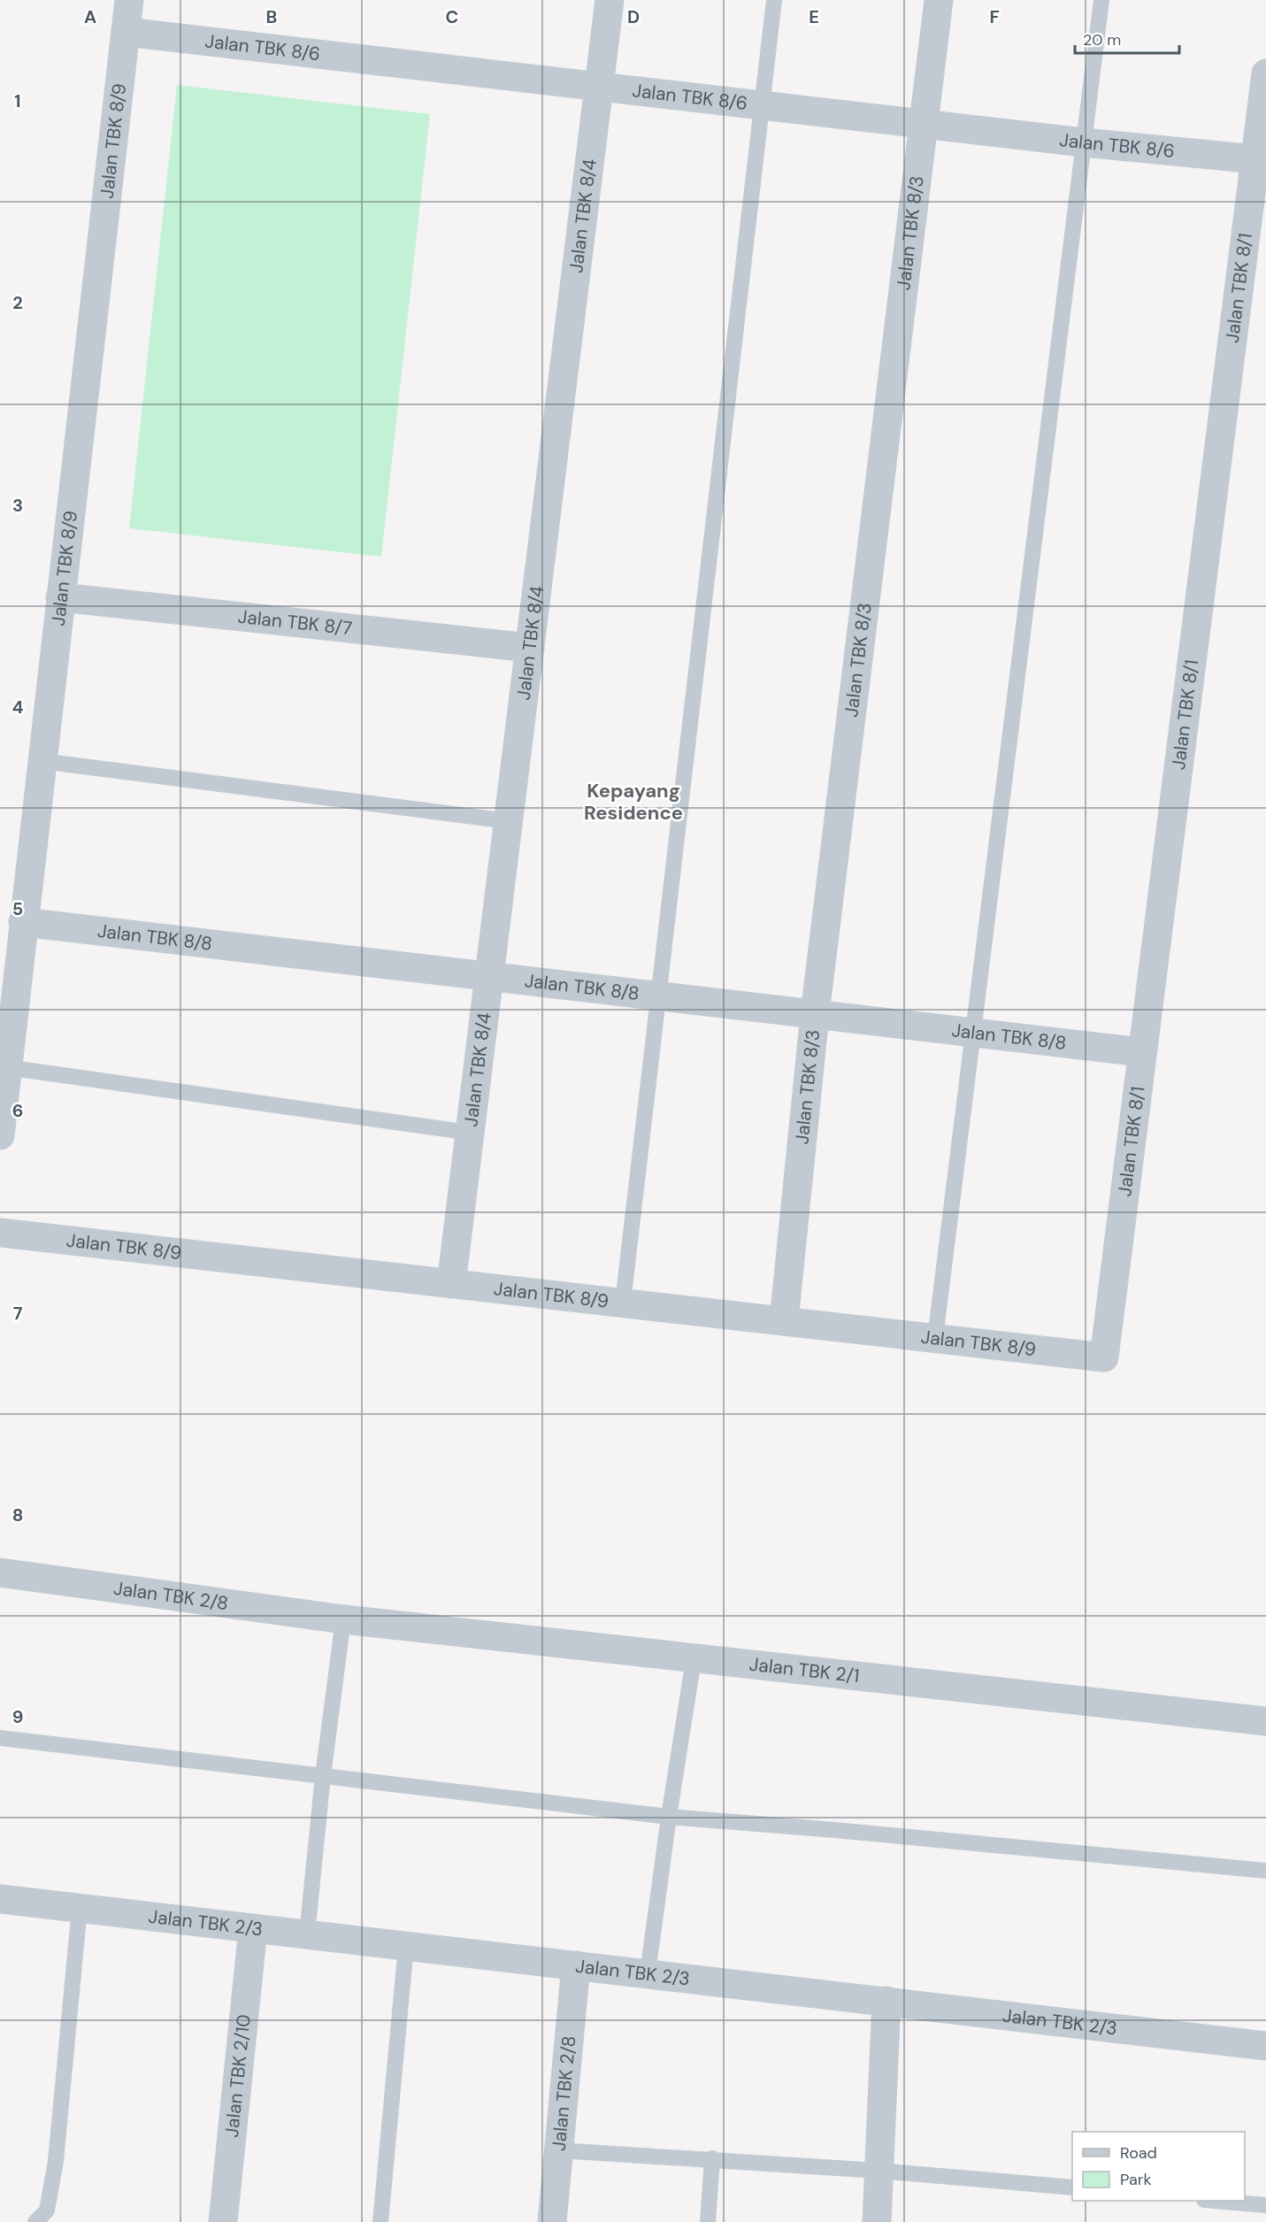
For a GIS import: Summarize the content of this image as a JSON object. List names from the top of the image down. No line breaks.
{"streets":{"street":["Jalan TBK 8/6","Jalan TBK 8/9","Jalan TBK 8/4","Jalan TBK 8/3","Jalan TBK 8/1","Jalan TBK 8/7","Jalan TBK 8/8","Jalan TBK 2/8","Jalan TBK 2/1","Jalan TBK 2/3","Jalan TBK 2/10"]},"crossings":[["Jalan TBK 8/6","Jalan TBK 8/9"],["Jalan TBK 8/6","Jalan TBK 8/4"],["Jalan TBK 8/6","Jalan TBK 8/3"],["Jalan TBK 8/6","Jalan TBK 8/1"],["Jalan TBK 8/9","Jalan TBK 8/4"],["Jalan TBK 8/9","Jalan TBK 8/3"],["Jalan TBK 8/9","Jalan TBK 8/1"],["Jalan TBK 8/9","Jalan TBK 8/7"],["Jalan TBK 8/9","Jalan TBK 8/8"],["Jalan TBK 8/4","Jalan TBK 8/7"],["Jalan TBK 8/4","Jalan TBK 8/8"],["Jalan TBK 8/3","Jalan TBK 8/8"],["Jalan TBK 8/1","Jalan TBK 8/8"],["Jalan TBK 2/8","Jalan TBK 2/1"],["Jalan TBK 2/8","Jalan TBK 2/3"],["Jalan TBK 2/3","Jalan TBK 2/10"]],"districts":["Kepayang Residence"],"legend":["Road","Park"],"scale_bar":"20 m","grid":{"columns":["A","B","C","D","E","F"],"rows":["1","2","3","4","5","6","7","8","9"]}}
